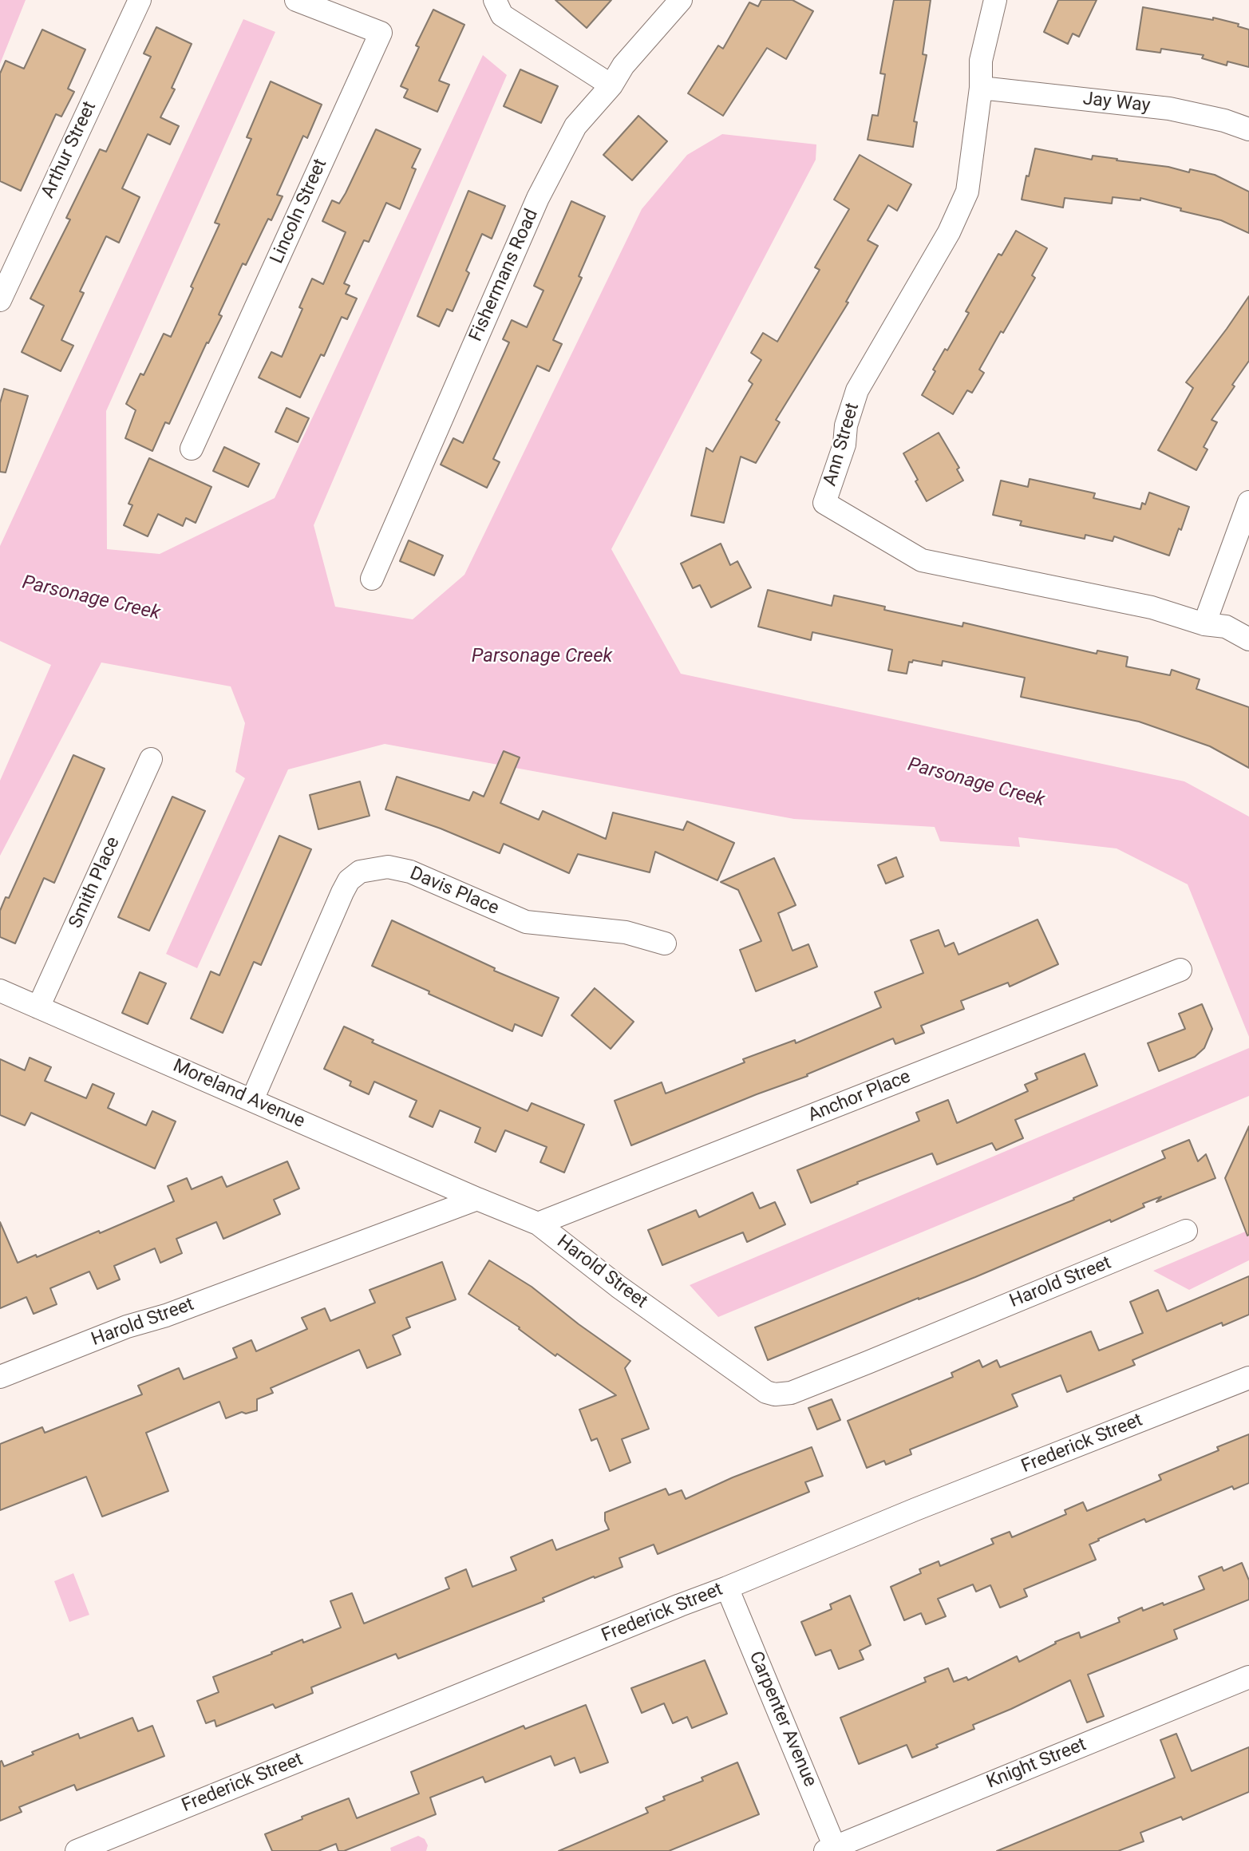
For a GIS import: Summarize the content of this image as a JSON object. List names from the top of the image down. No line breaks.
{"streets":{"street":["Jay Way","Arthur Street","Lincoln Street","Fishermans Road","Ann Street","Smith Place","Davis Place","Moreland Avenue","Anchor Place","Harold Street","Frederick Street","Carpenter Avenue","Knight Street"]},"crossings":[["Jay Way","Ann Street"],["Smith Place","Moreland Avenue"],["Davis Place","Moreland Avenue"],["Moreland Avenue","Harold Street"],["Anchor Place","Harold Street"],["Frederick Street","Carpenter Avenue"],["Carpenter Avenue","Knight Street"]],"water":["Parsonage Creek"]}
